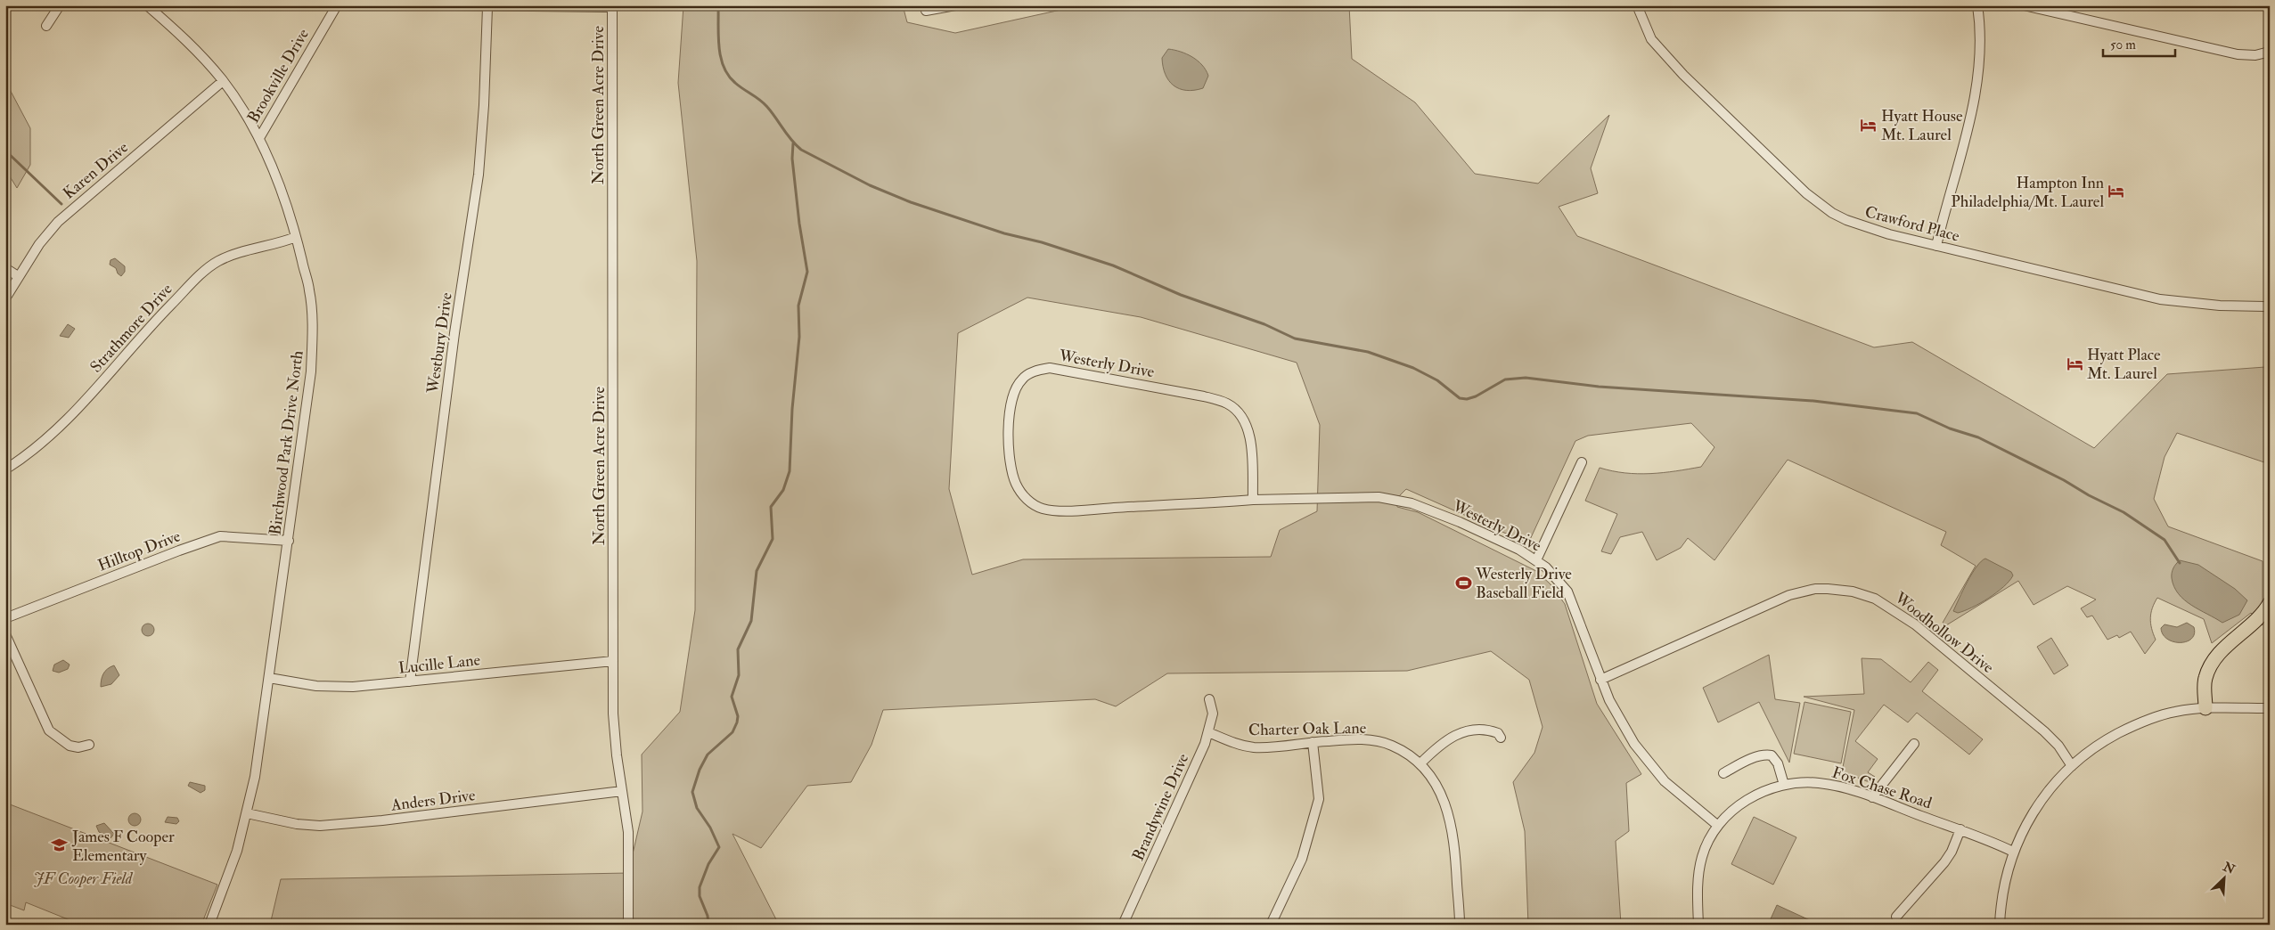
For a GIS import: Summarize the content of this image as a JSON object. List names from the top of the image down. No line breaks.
{"streets":{"street":["Brookville Drive","North Green Acre Drive","Karen Drive","Crawford Place","Strathmore Drive","Westbury Drive","Westerly Drive","Birchwood Park Drive North","Hilltop Drive","Woodhollow Drive","Lucille Lane","Charter Oak Lane","Fox Chase Road","Anders Drive","Brandywine Drive"]},"crossings":[["Brookville Drive","Birchwood Park Drive North"],["North Green Acre Drive","Lucille Lane"],["North Green Acre Drive","Anders Drive"],["Karen Drive","Birchwood Park Drive North"],["Strathmore Drive","Birchwood Park Drive North"],["Westbury Drive","Lucille Lane"],["Westerly Drive","Woodhollow Drive"],["Westerly Drive","Fox Chase Road"],["Birchwood Park Drive North","Hilltop Drive"],["Birchwood Park Drive North","Lucille Lane"],["Birchwood Park Drive North","Anders Drive"],["Charter Oak Lane","Brandywine Drive"]],"parks":["JF Cooper Field"],"places":{"hotel":["Hyatt House Mt. Laurel","Hampton Inn Philadelphia/Mt. Laurel","Hyatt Place Mt. Laurel"],"sports":["Westerly Drive Baseball Field"],"school or university":["James F Cooper Elementary"]},"scale_bar":"50 m","north":"top right"}
